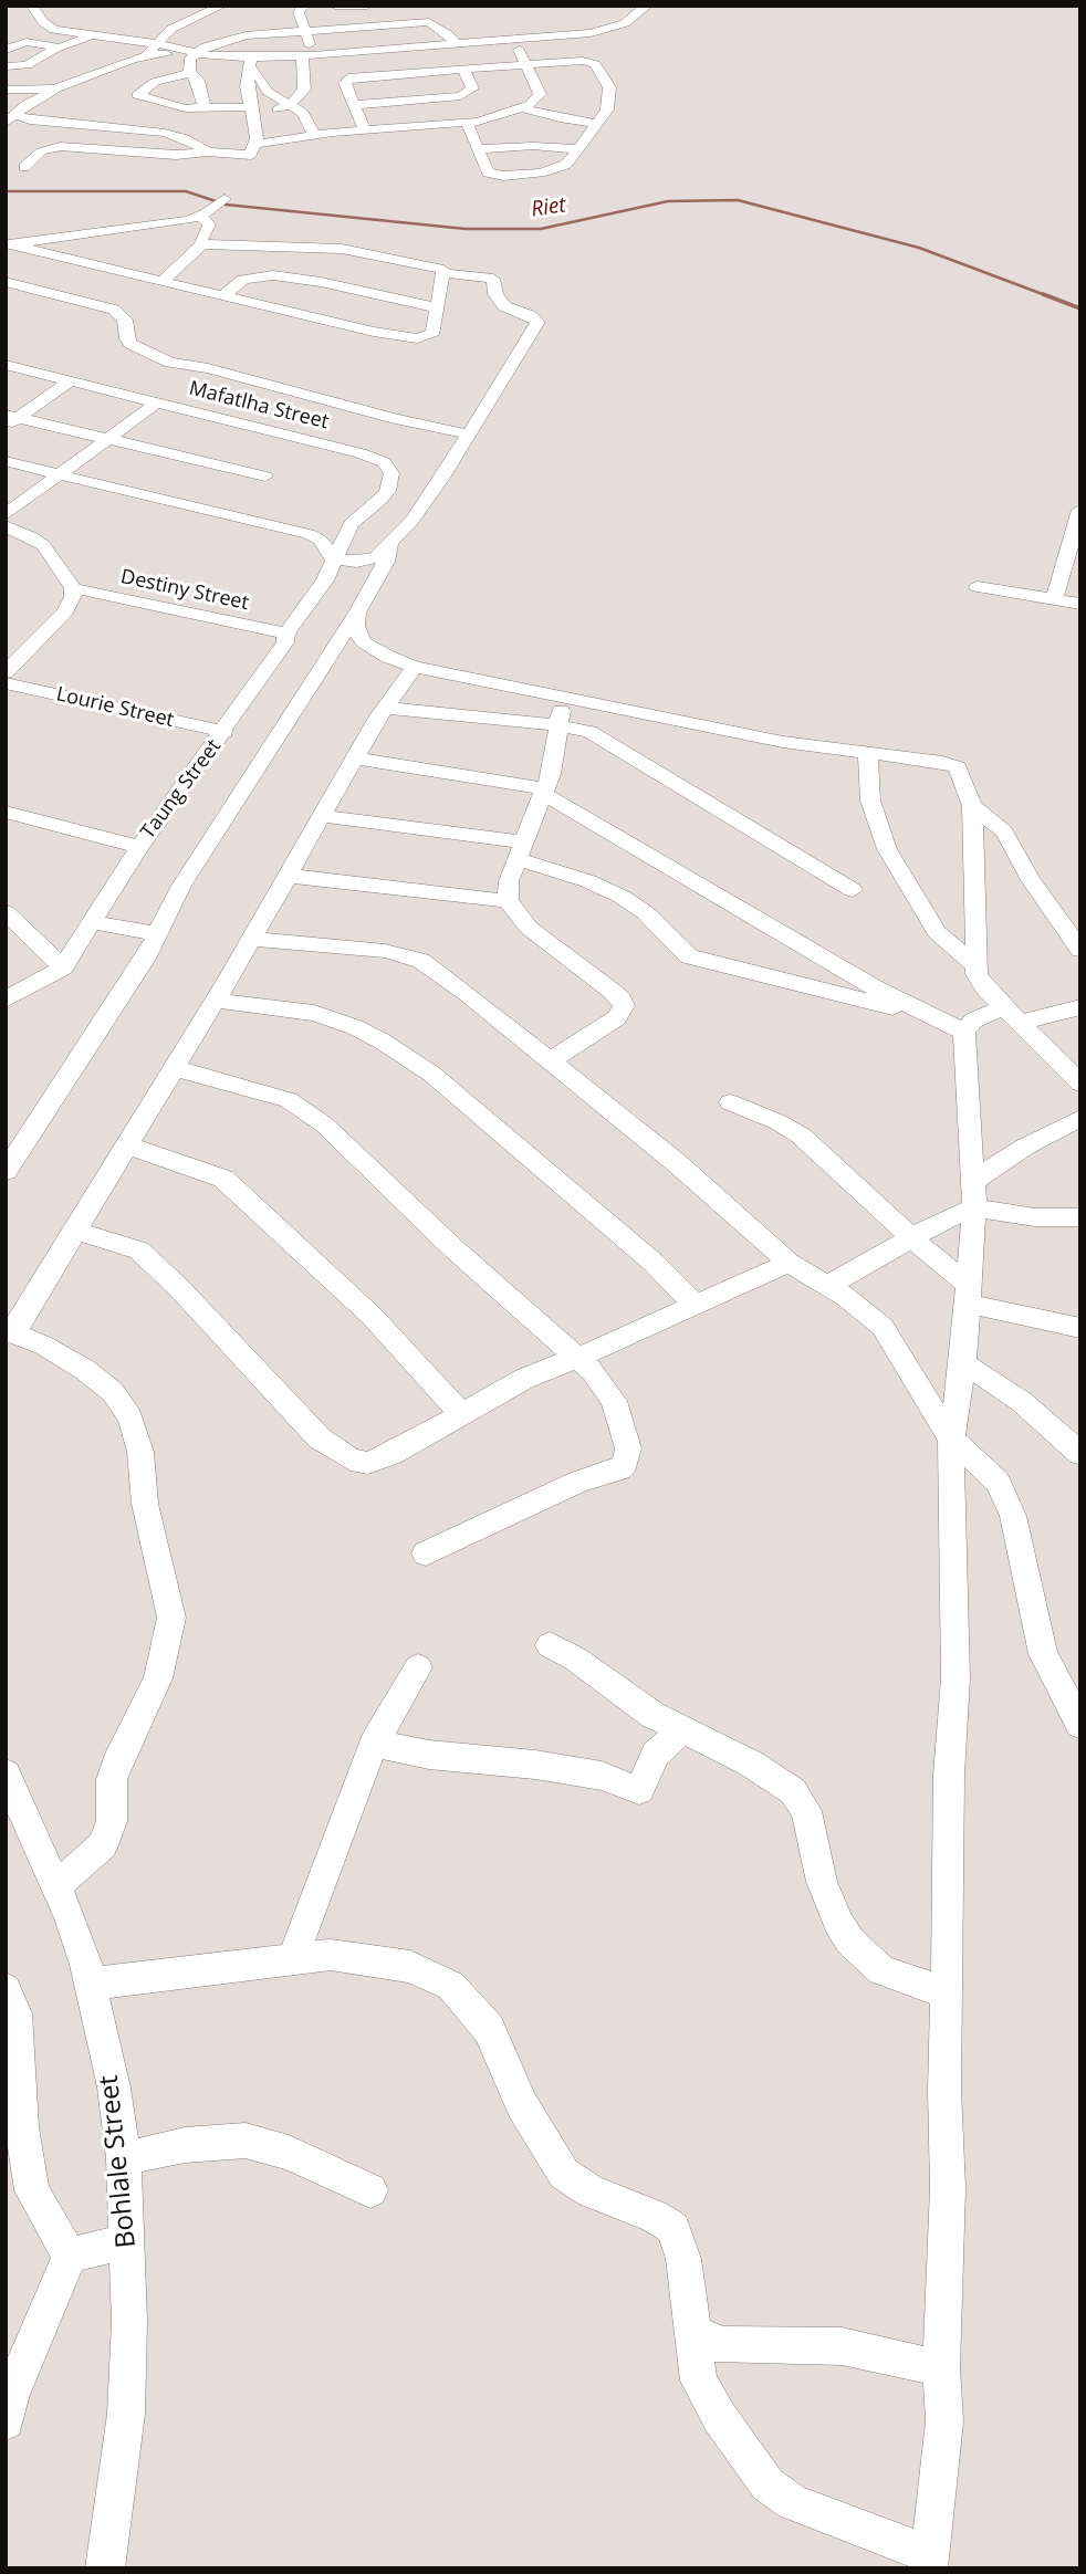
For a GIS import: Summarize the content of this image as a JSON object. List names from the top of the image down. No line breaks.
{"streets":{"street":["Mafatlha Street","Destiny Street","Lourie Street","Taung Street","Bohlale Street"]},"crossings":[["Mafatlha Street","Taung Street"],["Destiny Street","Taung Street"],["Lourie Street","Taung Street"]],"water":["Riet"]}
